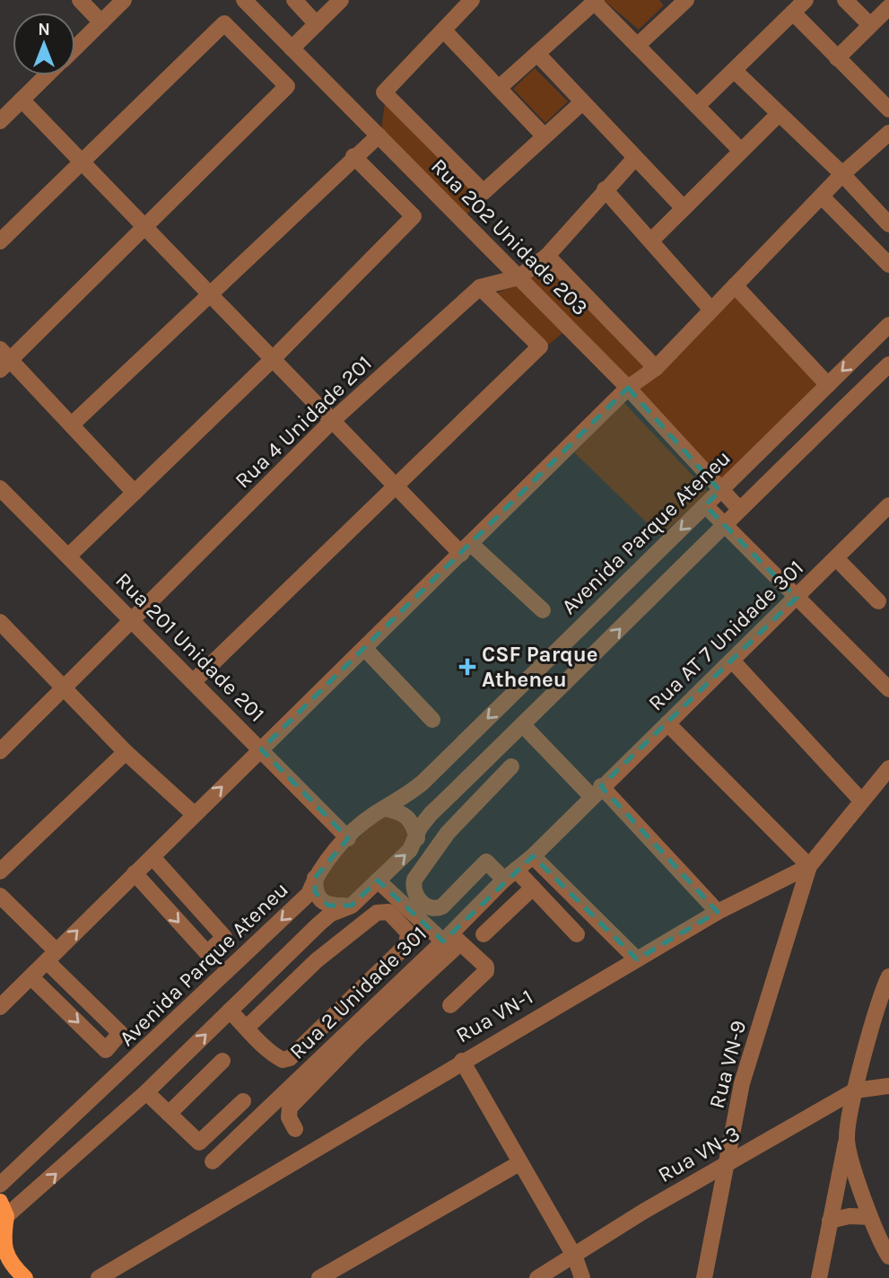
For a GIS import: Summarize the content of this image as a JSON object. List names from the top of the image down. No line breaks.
{"streets":{"street":["Rua 202 Unidade 203","Rua 4 Unidade 201","Avenida Parque Ateneu","Rua AT 7 Unidade 301","Rua 201 Unidade 201","Rua 2 Unidade 301","Rua VN-1","Rua VN-9","Rua VN-3"]},"crossings":[["Rua 202 Unidade 203","Rua 4 Unidade 201"],["Rua 202 Unidade 203","Avenida Parque Ateneu"],["Rua 4 Unidade 201","Rua 201 Unidade 201"],["Avenida Parque Ateneu","Rua 201 Unidade 201"],["Rua AT 7 Unidade 301","Rua 2 Unidade 301"],["Rua VN-1","Rua VN-9"],["Rua VN-9","Rua VN-3"]],"places":{"health":["CSF Parque Atheneu"]},"north":"top"}
